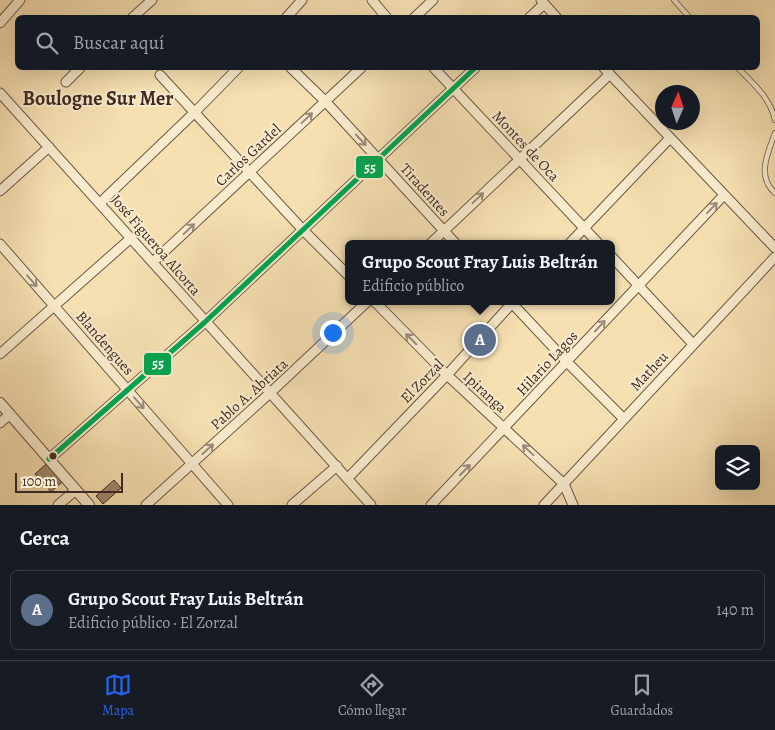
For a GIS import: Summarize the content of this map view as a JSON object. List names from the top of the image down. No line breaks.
{"streets":{"street":["Montes de Oca","Carlos Gardel","Tiradentes","José Figueroa Alcorta","Blandengues","Hilario Lagos","Matheu","El Zorzal","Ipiranga","Pablo A. Abriata"]},"crossings":[["Carlos Gardel","Tiradentes"],["Carlos Gardel","José Figueroa Alcorta"],["José Figueroa Alcorta","El Zorzal"],["José Figueroa Alcorta","Pablo A. Abriata"],["Blandengues","Pablo A. Abriata"],["Hilario Lagos","Ipiranga"],["Matheu","Ipiranga"],["El Zorzal","Ipiranga"]],"one_way":["Carlos Gardel","Blandengues","Ipiranga","Pablo A. Abriata"],"districts":["Boulogne Sur Mer"],"lines":["transit line 55"],"scale_bar":"100 m","north":"top","page":{"search":"Buscar aquí","popup":["Grupo Scout Fray Luis Beltrán","Edificio público"],"pins":"A","scale":"100 m","heading":"Cerca","list":[{"mark":"A","name":"Grupo Scout Fray Luis Beltrán","note":"Edificio público · El Zorzal","value":"140 m"}],"nav":["Mapa","Cómo llegar","Guardados"]}}
